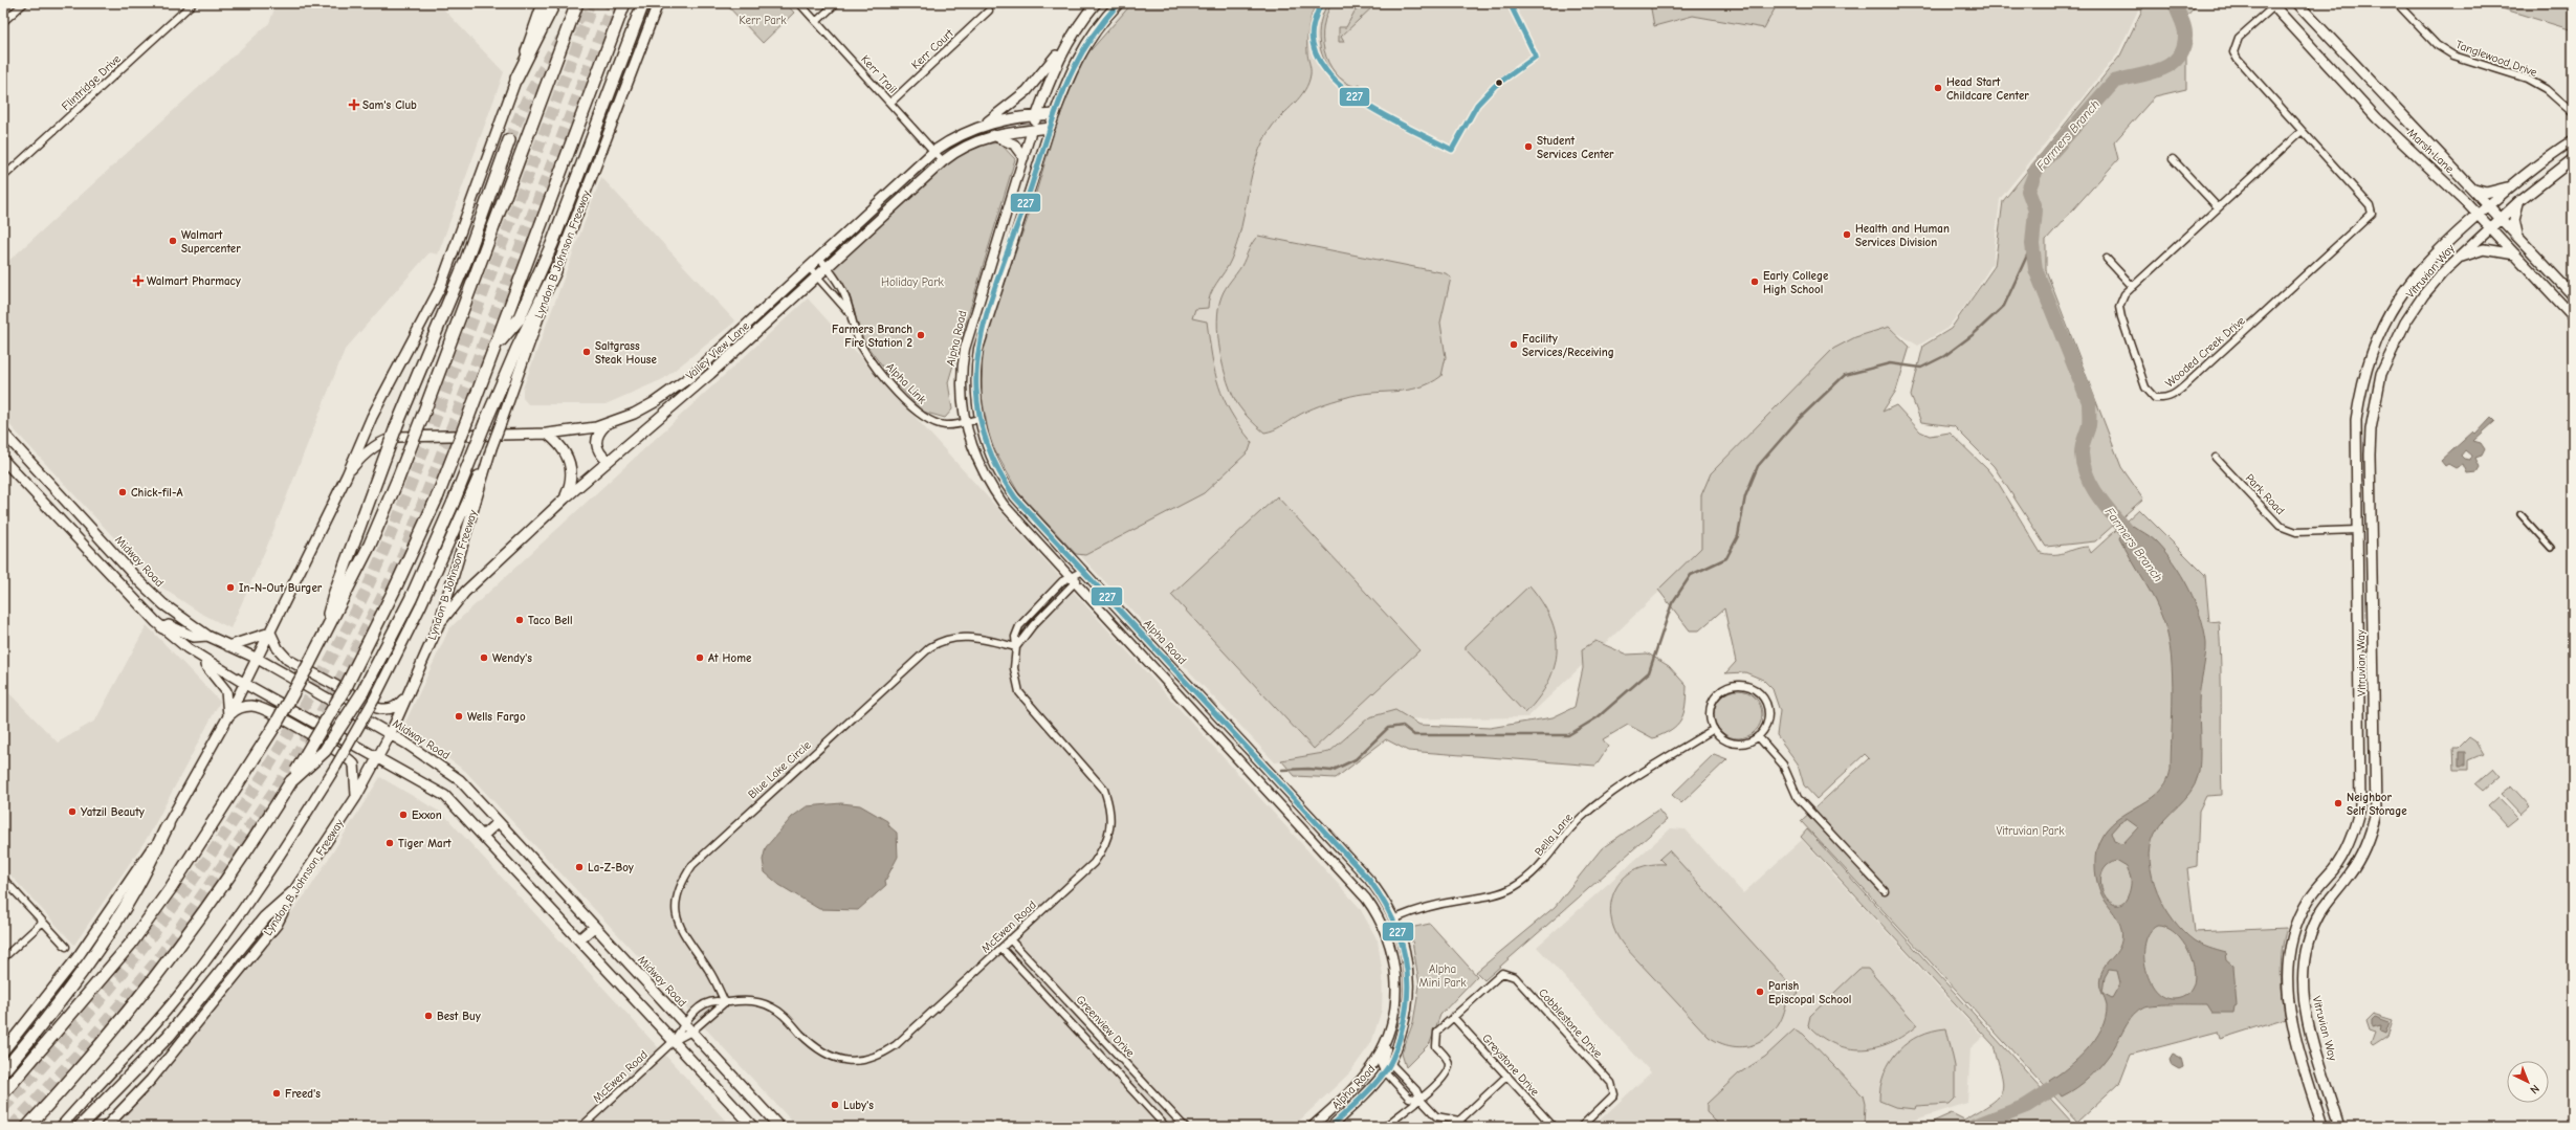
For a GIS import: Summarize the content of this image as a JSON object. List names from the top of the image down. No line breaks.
{"streets":{"main road":["Marsh Lane","Lyndon B Johnson Freeway","Vitruvian Way","Valley View Lane","Midway Road"],"street":["Kerr Court","Tanglewood Drive","Kerr Trail","Flintridge Drive","Alpha Road","Wooded Creek Drive","Alpha Link","Park Road","Blue Lake Circle","Bella Lane","McEwen Road","Cobblestone Drive","Greenview Drive","Greystone Drive"]},"crossings":[["Kerr Court","Kerr Trail"],["Kerr Trail","Valley View Lane"],["Marsh Lane","Vitruvian Way"],["Marsh Lane","Wooded Creek Drive"],["Lyndon B Johnson Freeway","Valley View Lane"],["Lyndon B Johnson Freeway","Midway Road"],["Vitruvian Way","Park Road"],["Alpha Road","Valley View Lane"],["Alpha Road","Alpha Link"],["Alpha Road","Bella Lane"],["Alpha Road","McEwen Road"],["Valley View Lane","Alpha Link"],["Midway Road","McEwen Road"],["Blue Lake Circle","McEwen Road"],["McEwen Road","Greenview Drive"],["Cobblestone Drive","Greystone Drive"]],"water":["Farmers Branch"],"parks":["Kerr Park","Holiday Park","Vitruvian Park","Alpha Mini Park"],"places":{"other":["Head Start Childcare Center","Student Services Center","Health and Human Services Division","Walmart Supercenter","Early College High School","Farmers Branch Fire Station 2","Facility Services/Receiving","Saltgrass Steak House","Chick-fil-A","In-N-Out Burger","Taco Bell","Wendy's","At Home","Wells Fargo","Neighbor Self Storage","Yatzil Beauty","Exxon","Tiger Mart","La-Z-Boy","Parish Episcopal School","Best Buy","Freed's","Luby's"],"health":["Sam's Club","Walmart Pharmacy"]},"lines":["transit line 227"],"north":"bottom right"}
